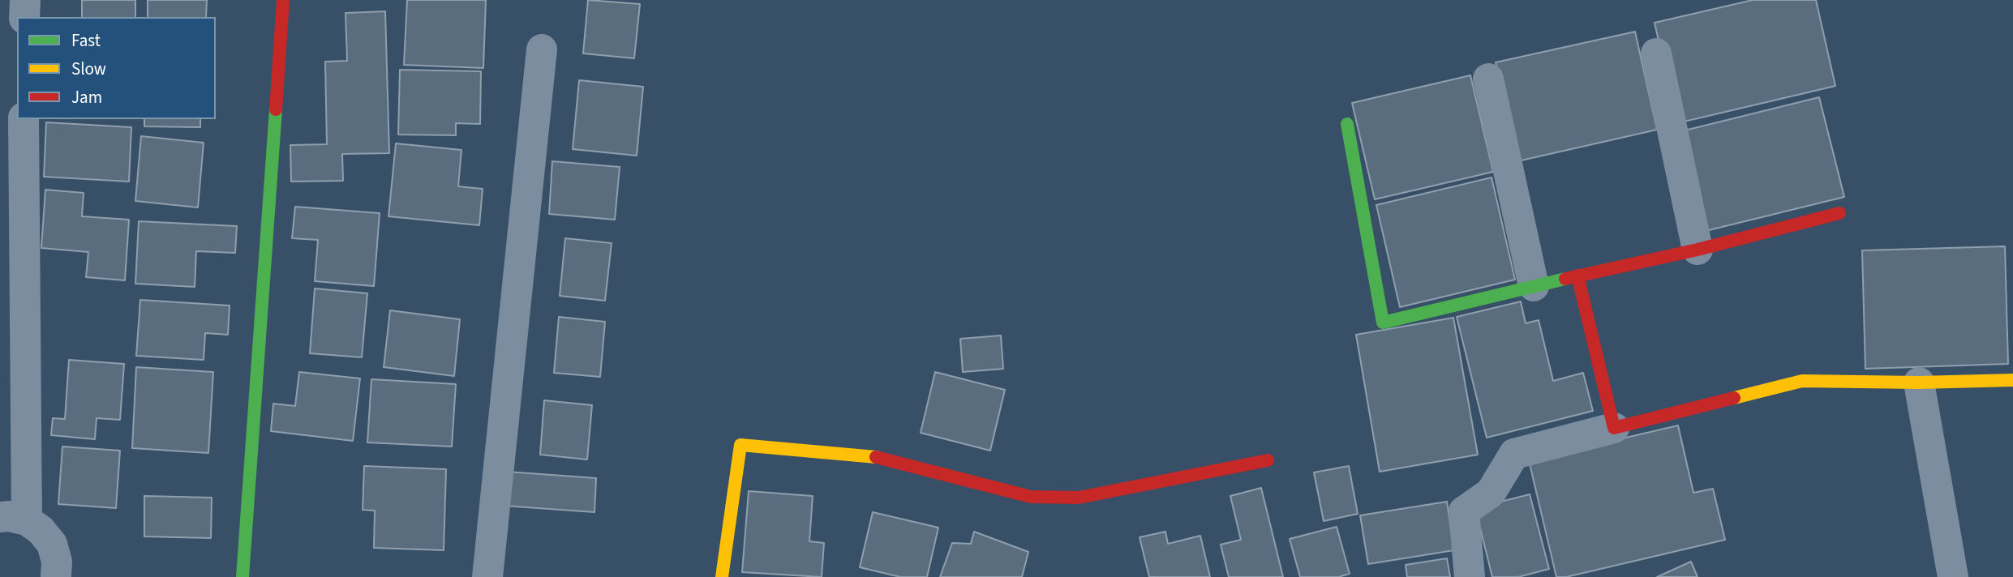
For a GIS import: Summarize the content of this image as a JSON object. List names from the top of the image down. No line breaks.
{"legend":["Fast","Slow","Jam"]}
